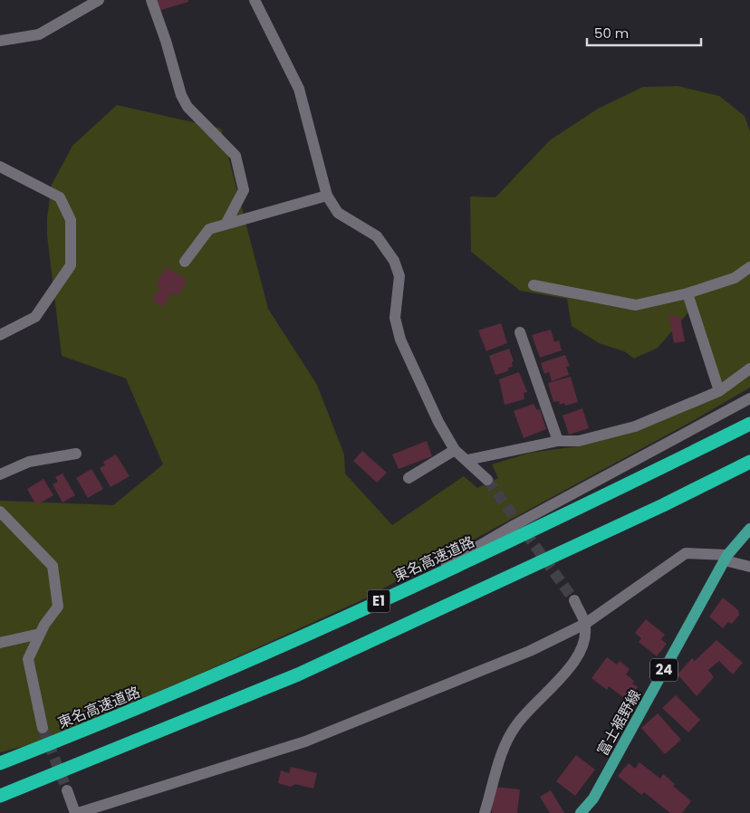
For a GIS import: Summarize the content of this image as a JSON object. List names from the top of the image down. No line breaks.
{"streets":{"highway":["東名高速道路","E1"],"main road":["24","富士裾野線"]},"scale_bar":"50 m"}
